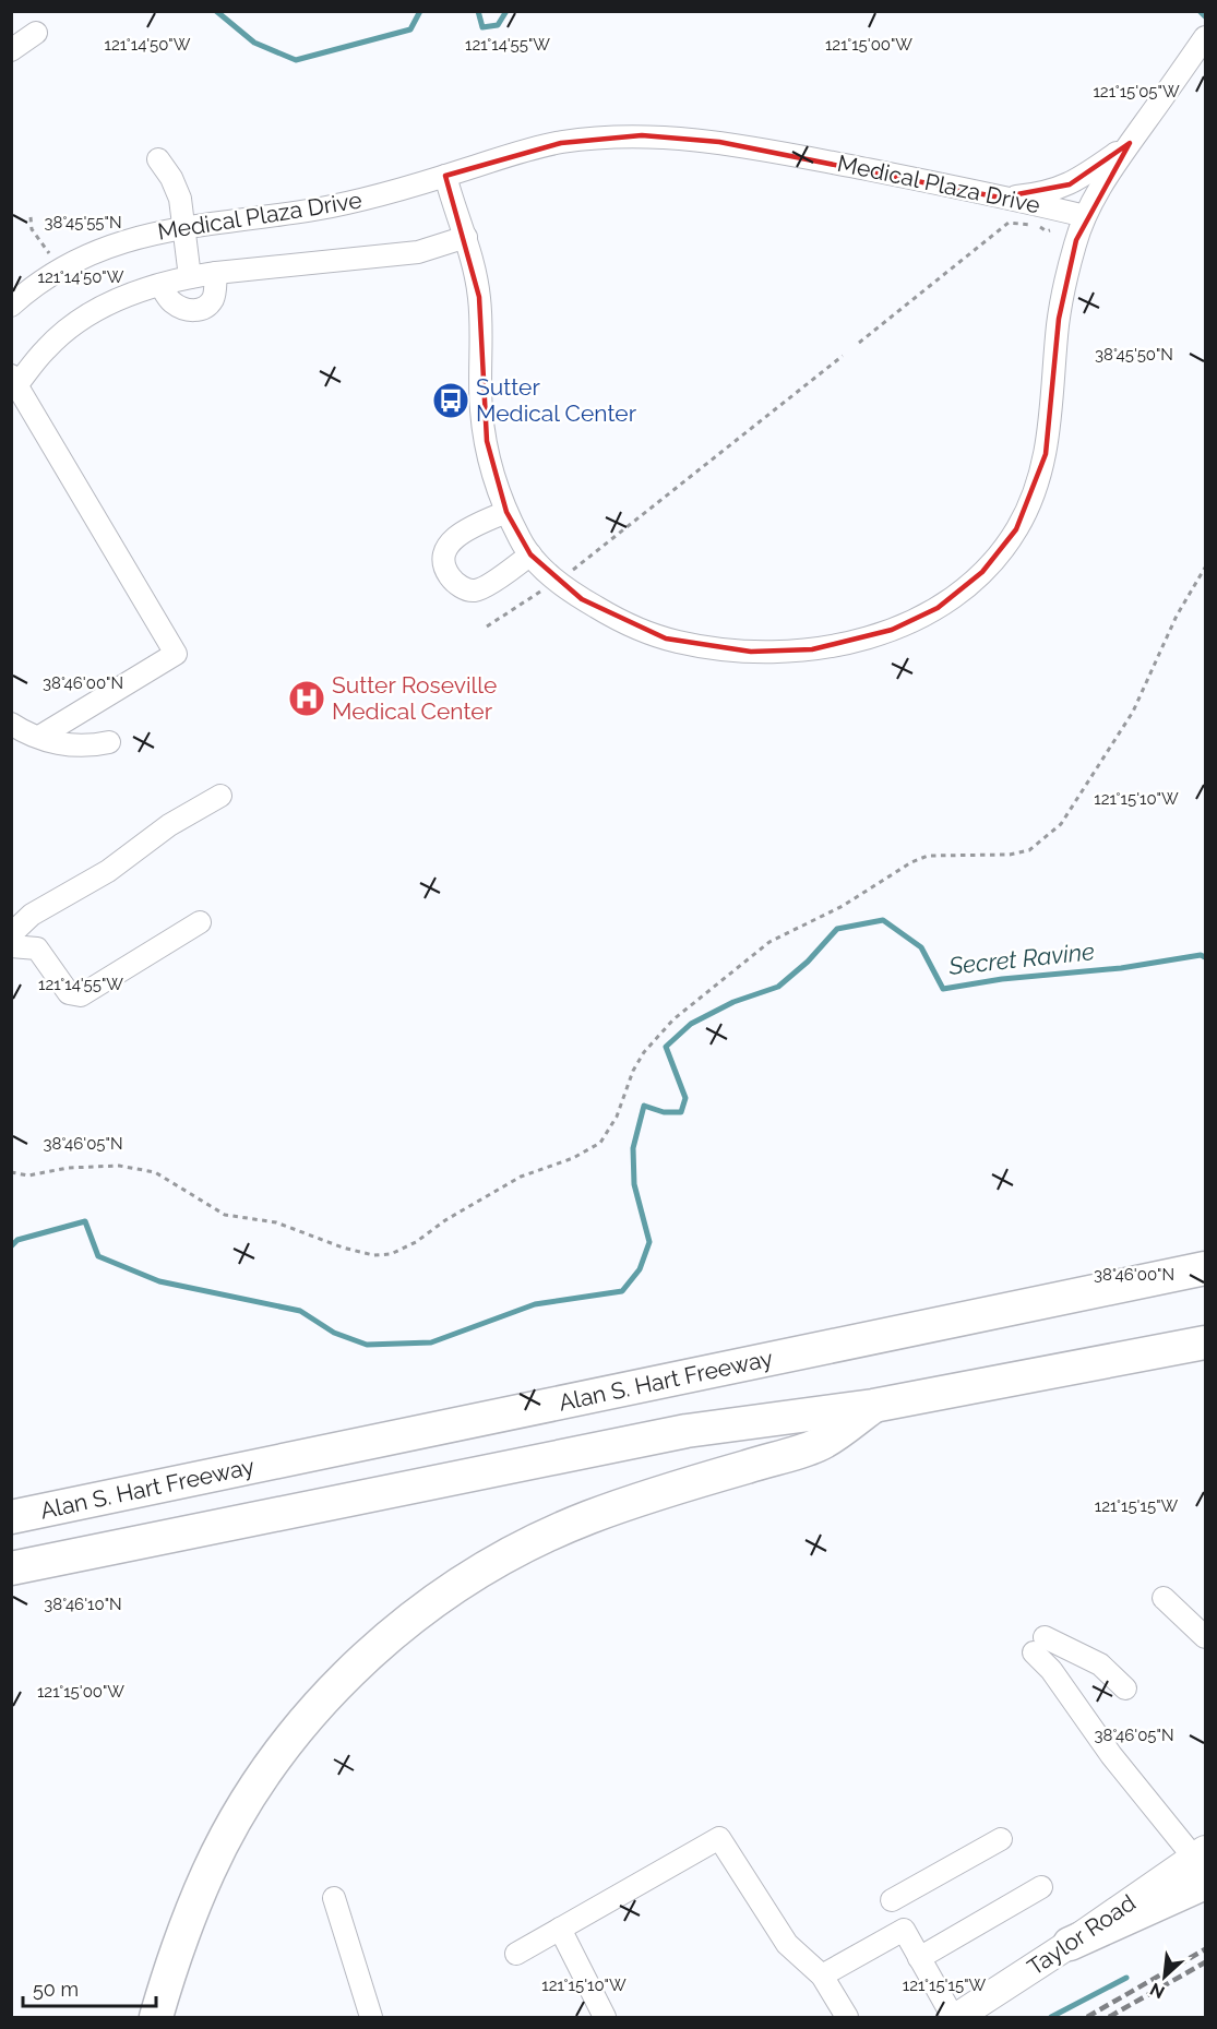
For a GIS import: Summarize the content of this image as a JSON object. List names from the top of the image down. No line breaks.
{"streets":{"highway":["Alan S. Hart Freeway"],"main road":["Taylor Road"],"street":["Medical Plaza Drive"]},"water":["Secret Ravine"],"places":{"bus stop":["Sutter Medical Center"],"hospital":["Sutter Roseville Medical Center"]},"scale_bar":"50 m","north":"bottom left","coordinates":["121°14'50\"W","121°14'55\"W","121°15'00\"W","121°15'05\"W","38°45'55\"N","38°45'50\"N","38°46'00\"N","121°15'10\"W","38°46'05\"N","121°15'15\"W","38°46'10\"N"]}
